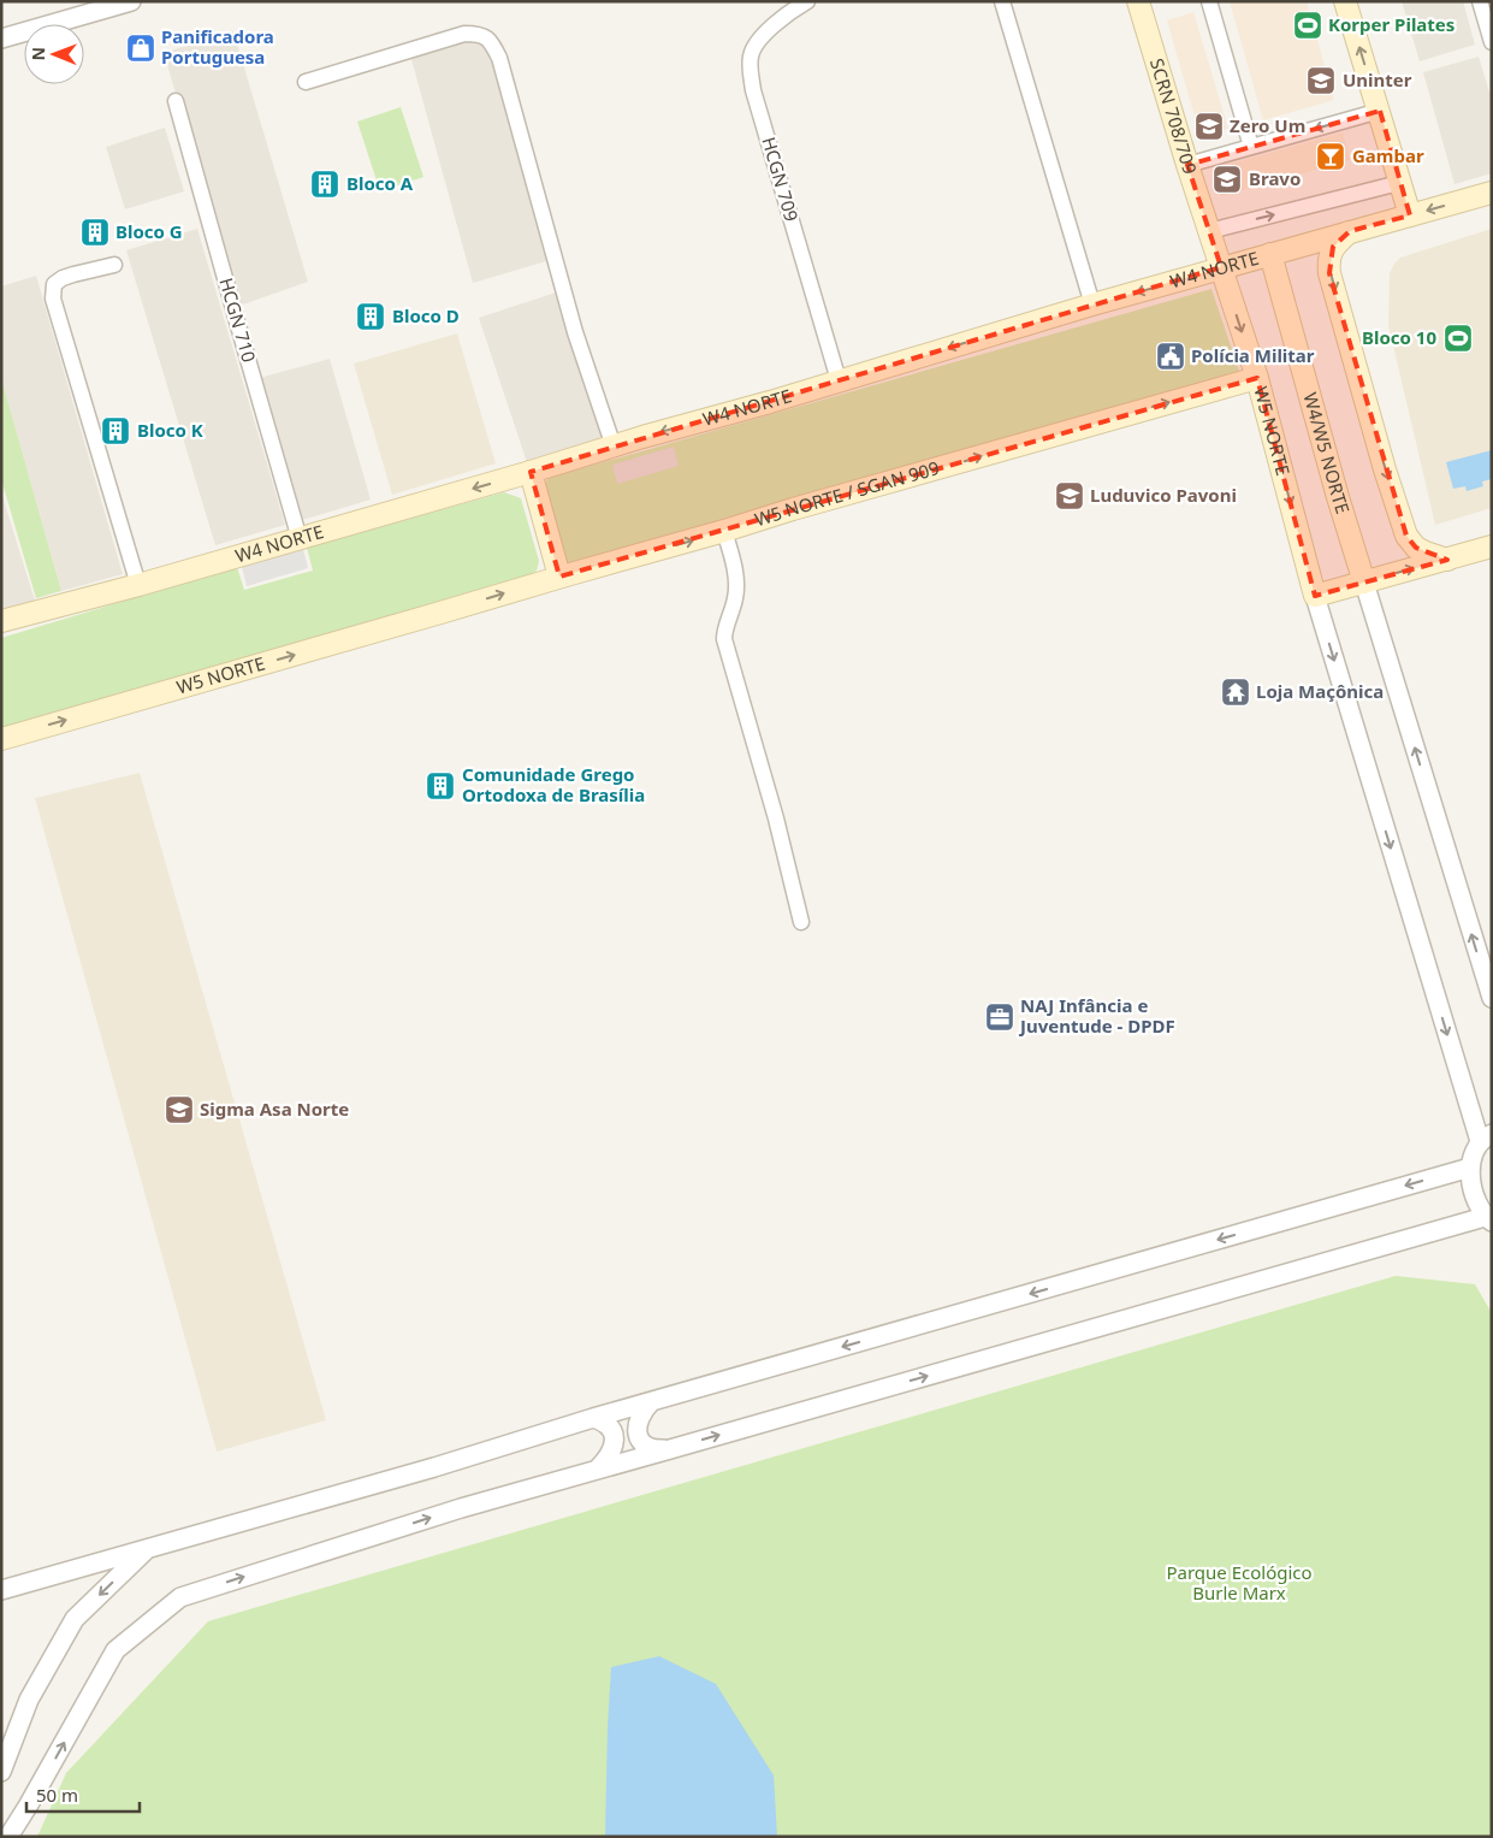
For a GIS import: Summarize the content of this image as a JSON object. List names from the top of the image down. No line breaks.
{"streets":{"main road":["SCRN 708/709","W4 NORTE","W5 NORTE","W4/W5 NORTE","W5 NORTE / SGAN 909"],"street":["HCGN 709","HCGN 710"]},"crossings":[["SCRN 708/709","W4 NORTE"],["SCRN 708/709","W5 NORTE"],["HCGN 709","W4 NORTE"],["W4 NORTE","HCGN 710"],["W4 NORTE","W5 NORTE"],["W4 NORTE","W4/W5 NORTE"],["W5 NORTE","W5 NORTE / SGAN 909"]],"one_way":["W4 NORTE","W5 NORTE / SGAN 909"],"parks":["Parque Ecológico Burle Marx"],"places":{"sports":["Korper Pilates","Bloco 10"],"shop":["Panificadora Portuguesa"],"school or university":["Uninter","Zero Um","Bravo","Luduvico Pavoni","Sigma Asa Norte"],"bar":["Gambar"],"building":["Bloco A","Bloco G","Bloco D","Bloco K","Comunidade Grego Ortodoxa de Brasília"],"public building":["Polícia Militar"],"temple":["Loja Maçônica"],"office":["NAJ Infância e Juventude - DPDF"]},"scale_bar":"50 m","north":"left"}
